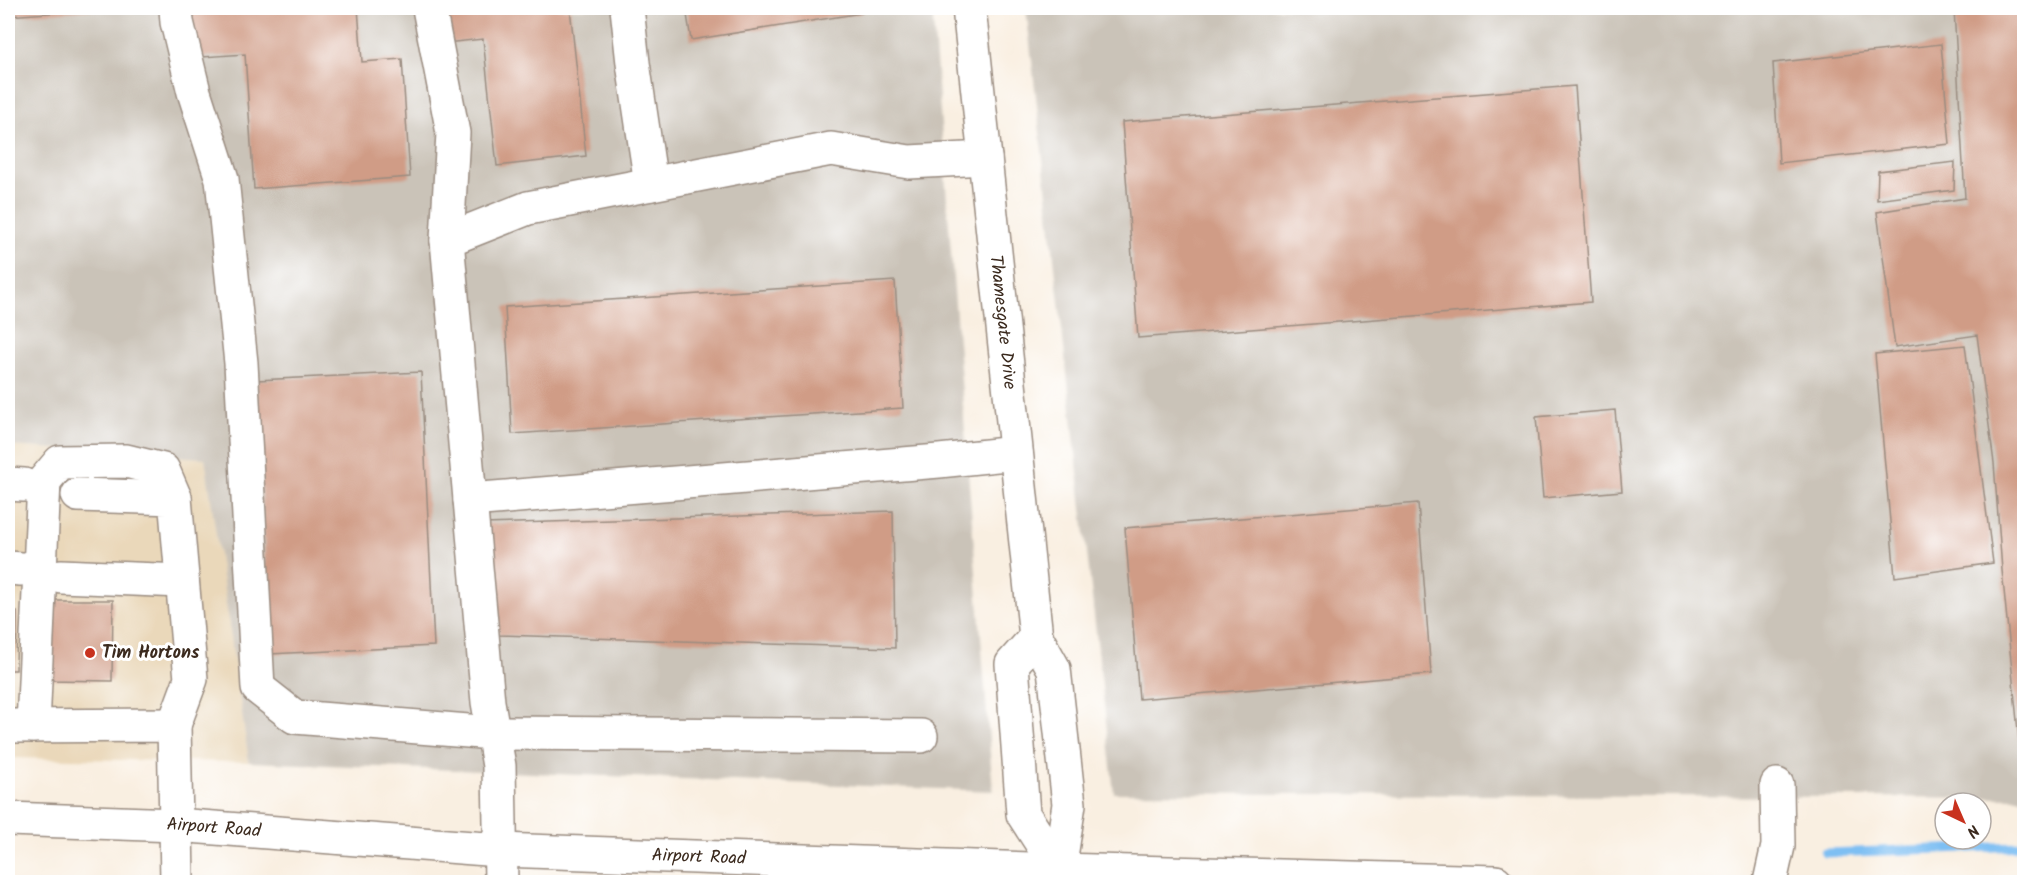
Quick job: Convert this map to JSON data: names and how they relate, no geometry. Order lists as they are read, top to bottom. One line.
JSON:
{"streets":{"main road":["Thamesgate Drive","Airport Road"]},"crossings":[["Thamesgate Drive","Airport Road"]],"places":["Tim Hortons"],"north":"bottom right"}
